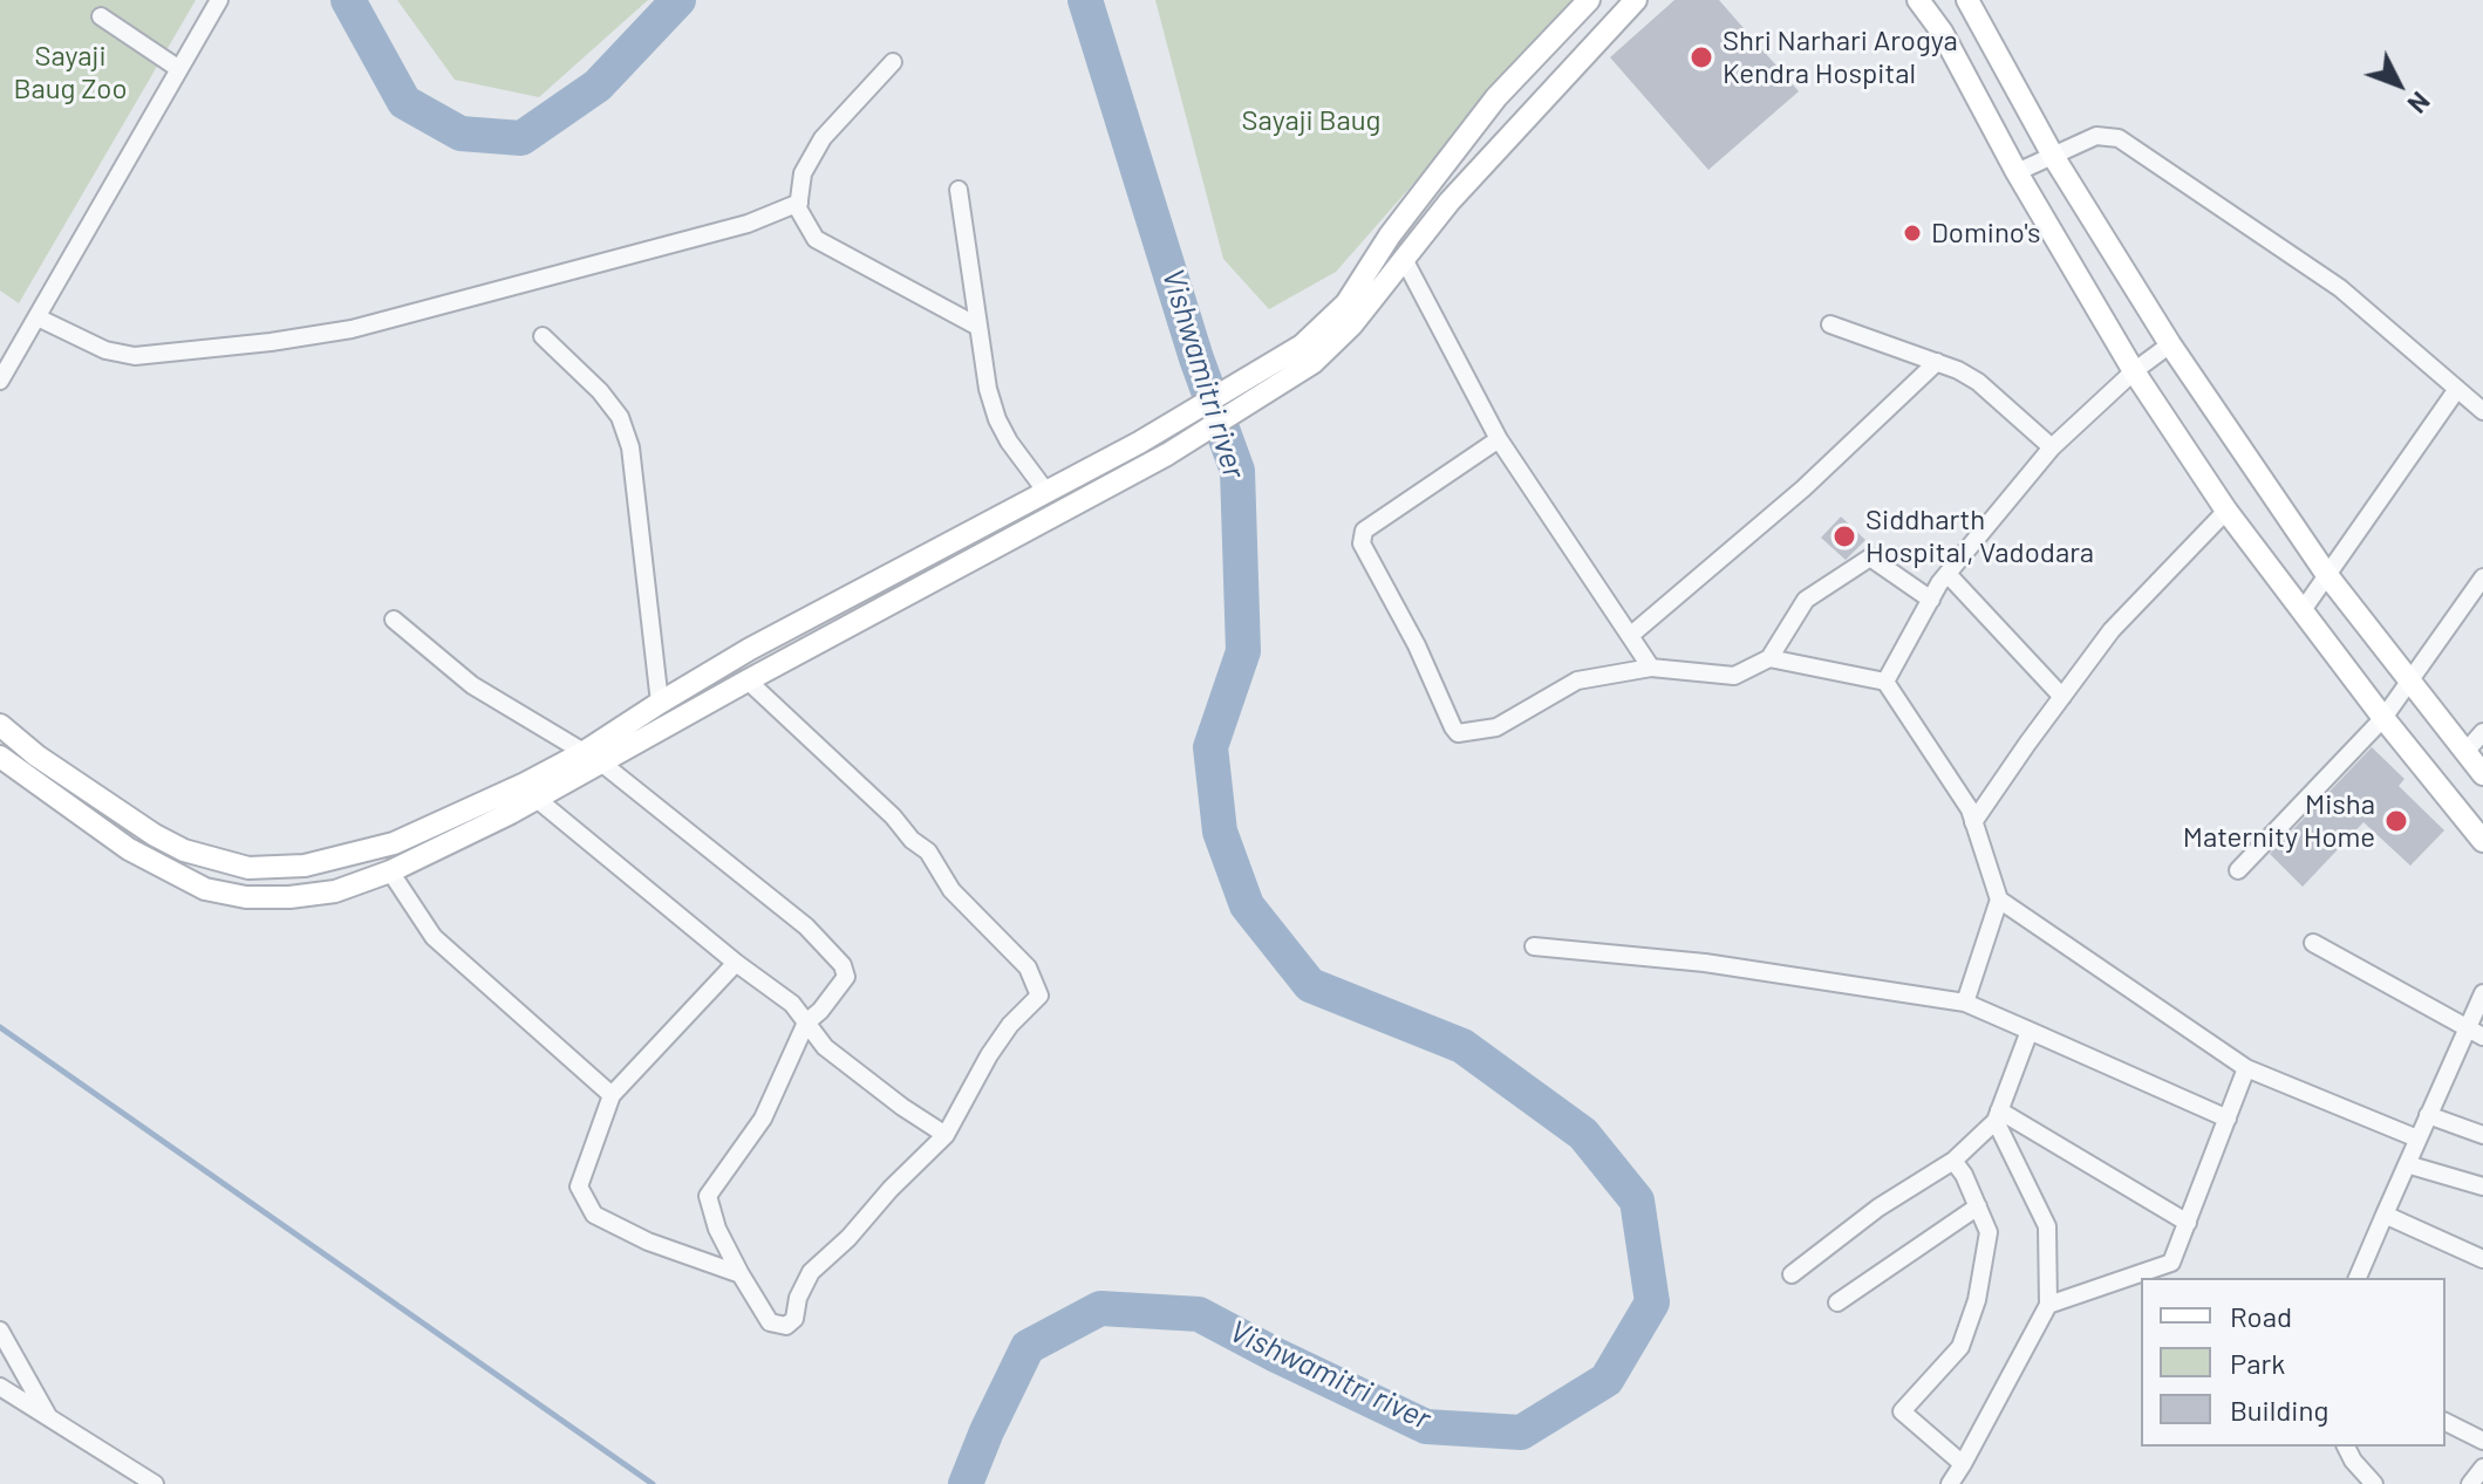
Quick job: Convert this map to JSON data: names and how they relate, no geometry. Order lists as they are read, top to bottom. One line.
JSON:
{"water":["Vishwamitri river"],"parks":["Sayaji Baug Zoo","Sayaji Baug"],"places":["Shri Narhari Arogya Kendra Hospital","Domino's","Siddharth Hospital, Vadodara","Misha Maternity Home"],"legend":["Road","Park","Building"],"north":"bottom right"}
